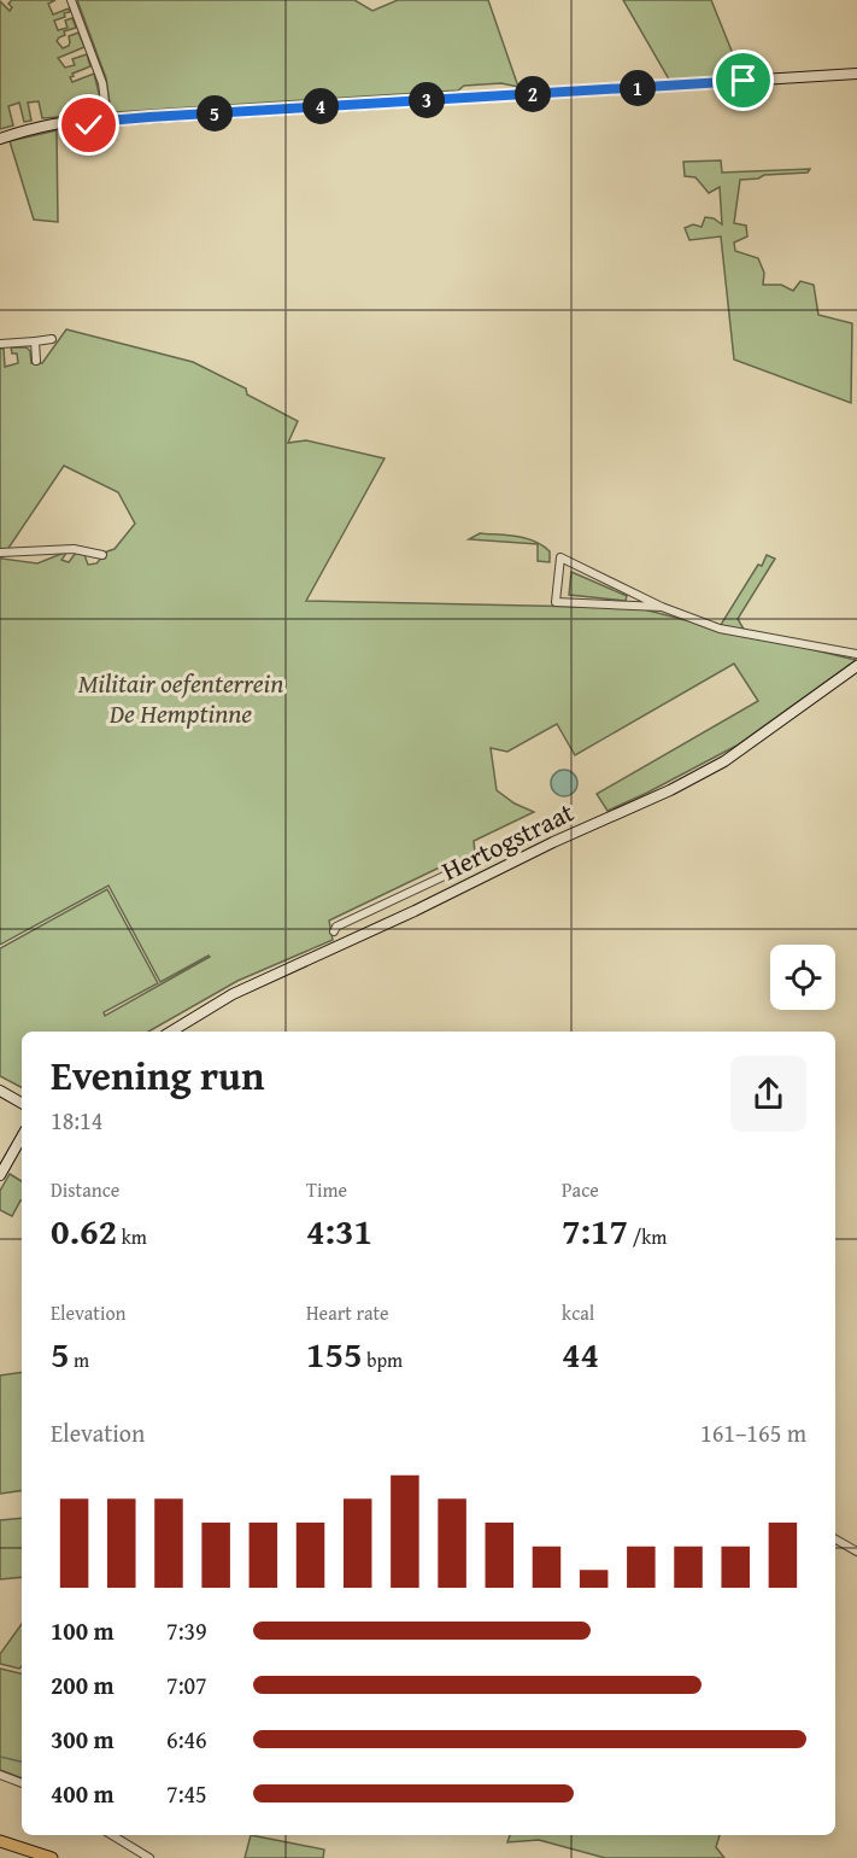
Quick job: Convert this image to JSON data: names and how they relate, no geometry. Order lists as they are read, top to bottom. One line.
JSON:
{"streets":{"street":["Hertogstraat"]},"parks":["Militair oefenterrein De Hemptinne"],"page":{"pins":["1","2","3","4","5"],"heading":["Evening run","18:14"],"stats":[["Distance","0.62 km"],["Time","4:31"],["Pace","7:17 /km"],["Elevation","5 m"],["Heart rate","155 bpm"],["kcal","44"]],"chart":["Elevation","161–165 m"],"list":[{"name":"100 m","note":"7:39"},{"name":"200 m","note":"7:07"},{"name":"300 m","note":"6:46"},{"name":"400 m","note":"7:45"}]}}
